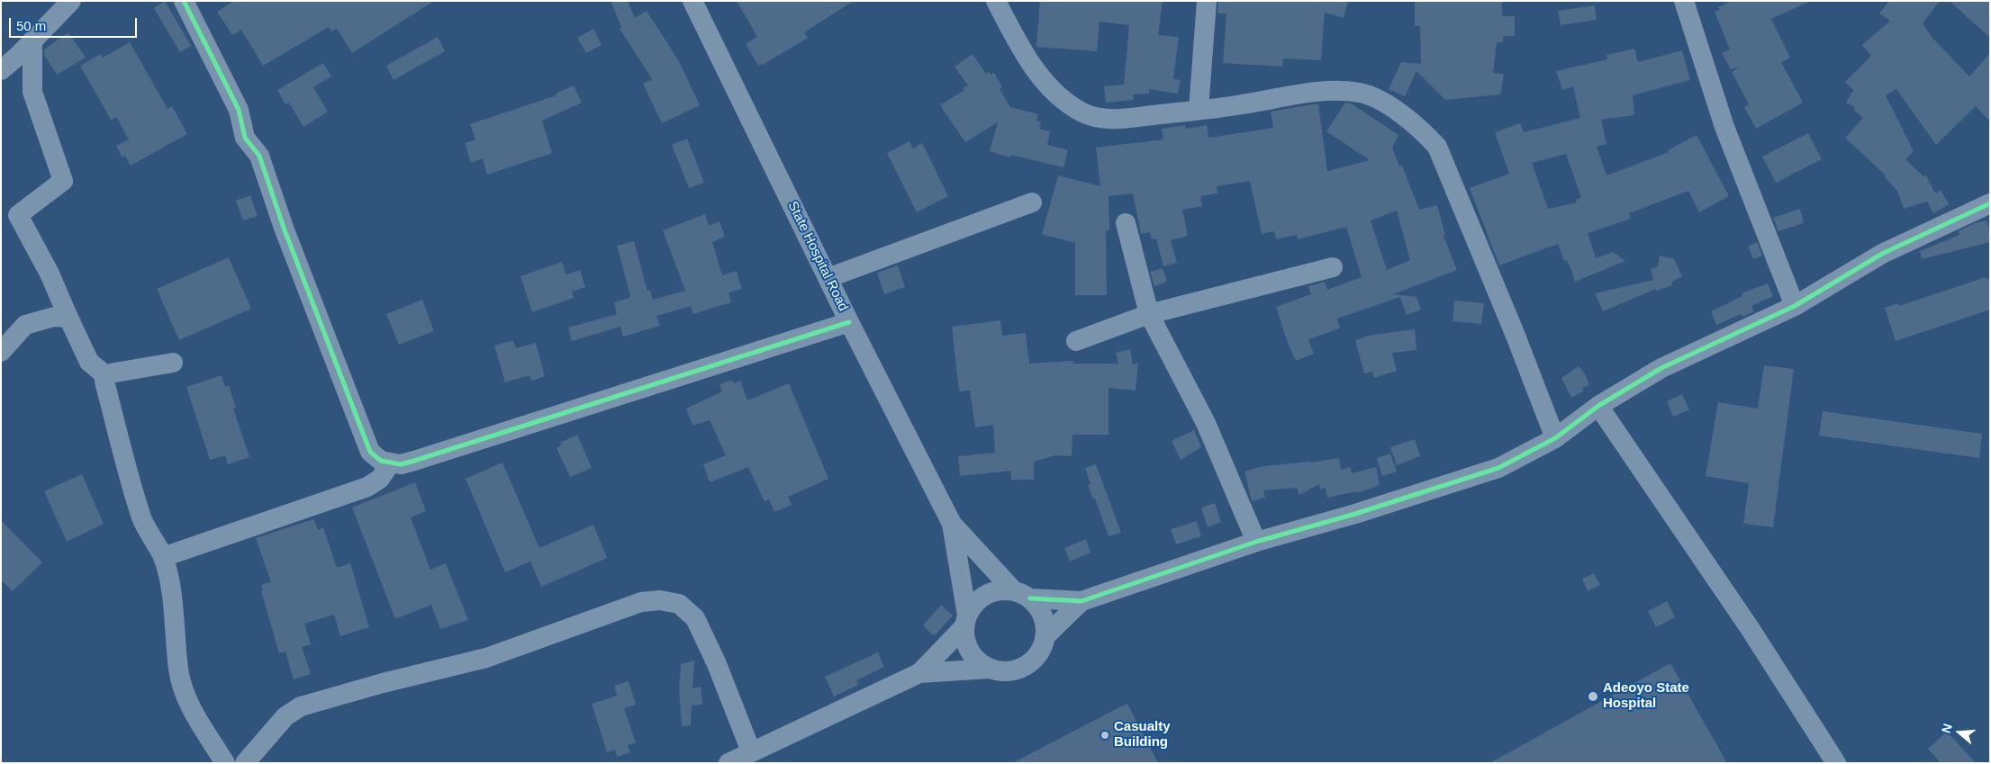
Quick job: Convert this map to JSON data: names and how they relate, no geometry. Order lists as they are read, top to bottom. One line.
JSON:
{"streets":{"street":["State Hospital Road"]},"places":["Adeoyo State Hospital","Casualty Building"],"scale_bar":"50 m","north":"left"}
